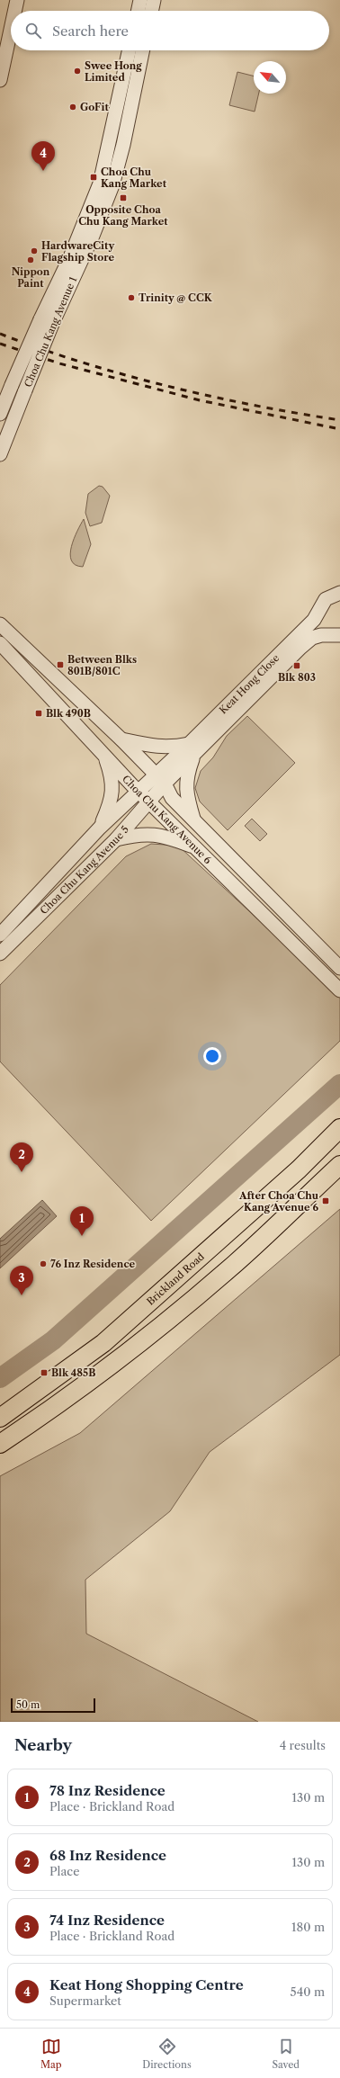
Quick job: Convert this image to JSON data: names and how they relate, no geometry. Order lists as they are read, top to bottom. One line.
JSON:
{"streets":{"main road":["Brickland Road"],"street":["Choa Chu Kang Avenue 1","Keat Hong Close","Choa Chu Kang Avenue 6","Choa Chu Kang Avenue 5"]},"crossings":[["Keat Hong Close","Choa Chu Kang Avenue 6"],["Keat Hong Close","Choa Chu Kang Avenue 5"],["Choa Chu Kang Avenue 6","Choa Chu Kang Avenue 5"]],"places":{"other":["Swee Hong Limited","GoFit","HardwareCity Flagship Store","Nippon Paint","Trinity @ CCK","76 Inz Residence"],"transit":["Choa Chu Kang Market","Opposite Choa Chu Kang Market","Between Blks 801B/801C","Blk 803","Blk 490B","After Choa Chu Kang Avenue 6","Blk 485B"]},"scale_bar":"50 m","north":"top left","page":{"search":"Search here","pins":["4","2","1","3"],"scale":"50 m","heading":["Nearby","4 results"],"list":[{"mark":"1","name":"78 Inz Residence","note":"Place · Brickland Road","value":"130 m"},{"mark":"2","name":"68 Inz Residence","note":"Place","value":"130 m"},{"mark":"3","name":"74 Inz Residence","note":"Place · Brickland Road","value":"180 m"},{"mark":"4","name":"Keat Hong Shopping Centre","note":"Supermarket","value":"540 m"}],"nav":["Map","Directions","Saved"]}}
